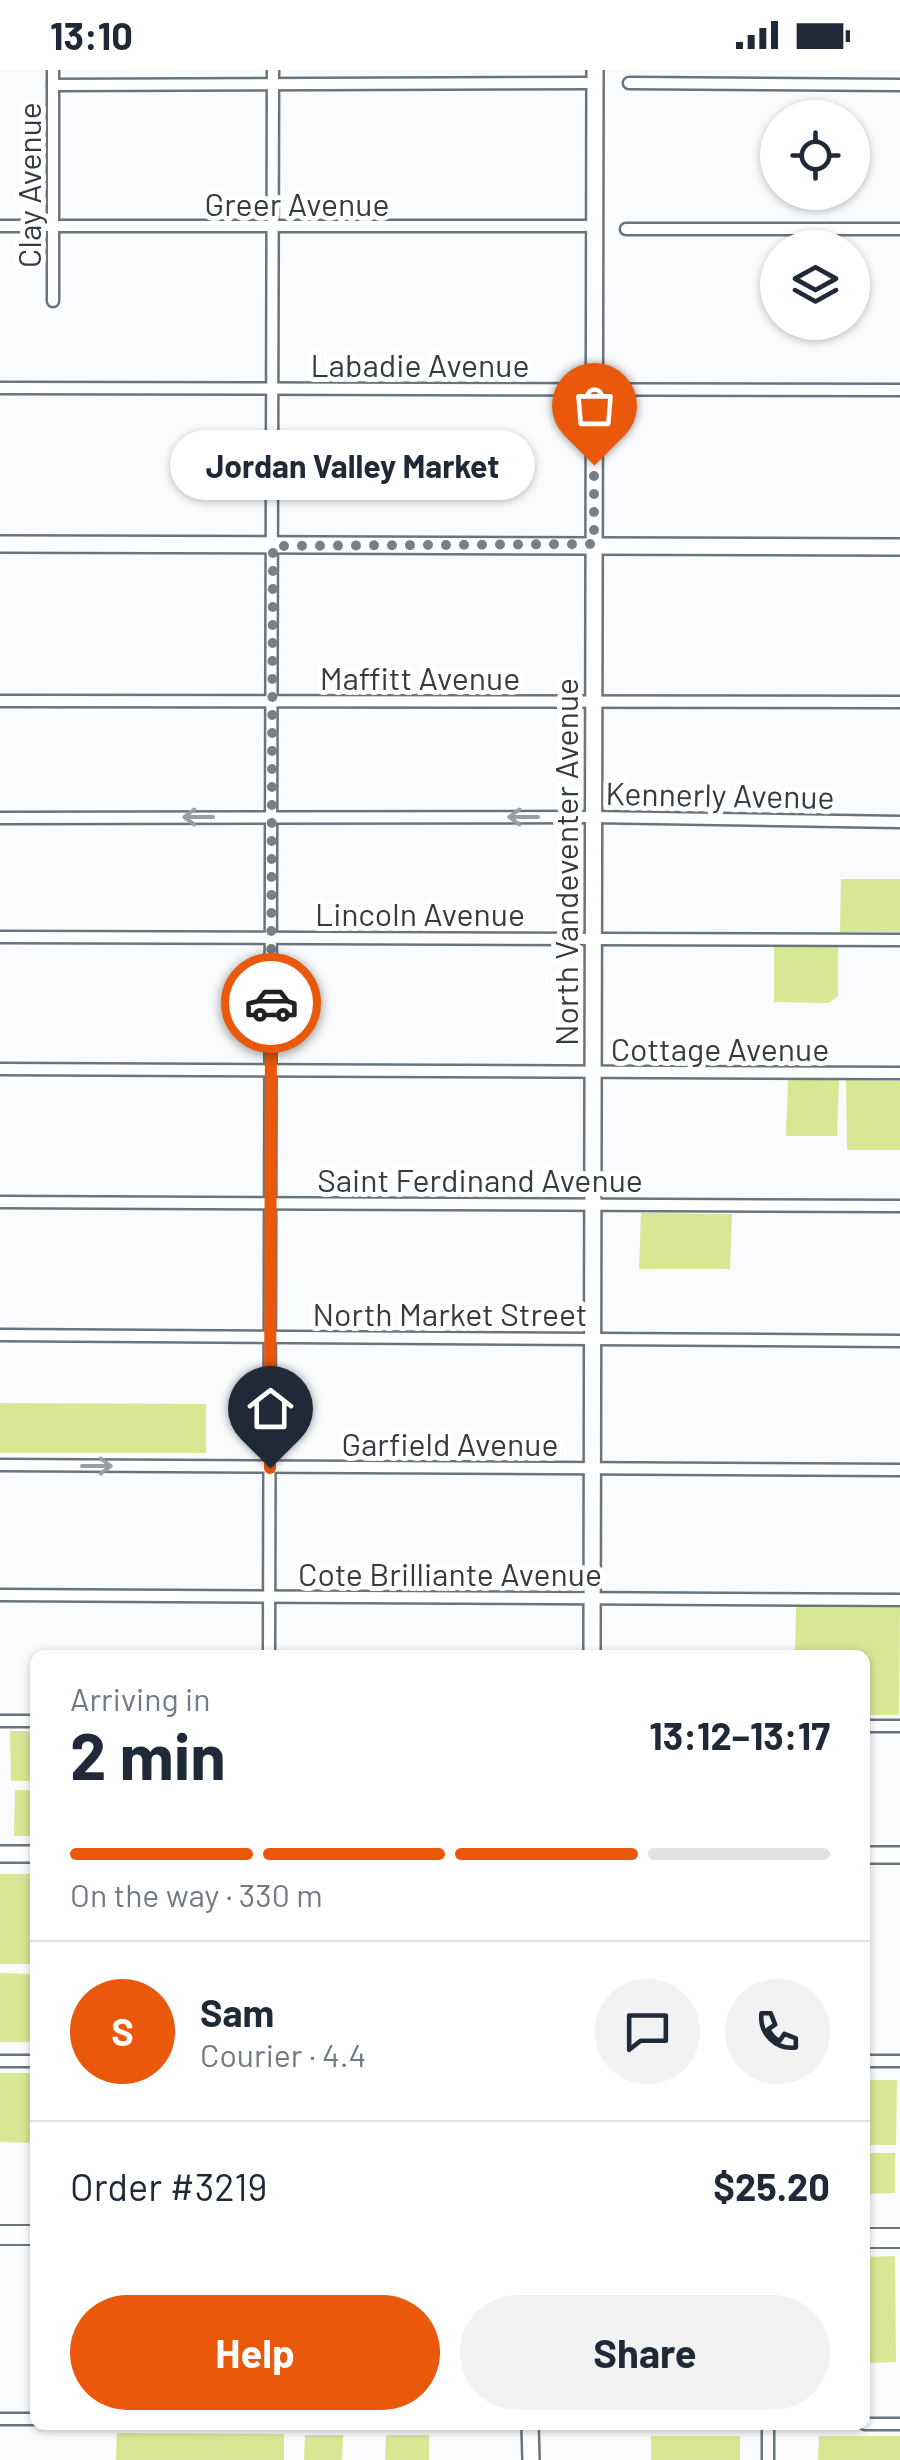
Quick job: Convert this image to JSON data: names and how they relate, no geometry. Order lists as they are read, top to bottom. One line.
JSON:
{"streets":{"main road":["North Vandeventer Avenue"],"street":["Clay Avenue","Greer Avenue","Labadie Avenue","Maffitt Avenue","Kennerly Avenue","Lincoln Avenue","Cottage Avenue","Saint Ferdinand Avenue","North Market Street","Garfield Avenue","Cote Brilliante Avenue"]},"crossings":[["Clay Avenue","Greer Avenue"],["Greer Avenue","North Vandeventer Avenue"],["Labadie Avenue","North Vandeventer Avenue"],["Maffitt Avenue","North Vandeventer Avenue"],["Kennerly Avenue","North Vandeventer Avenue"],["North Vandeventer Avenue","Lincoln Avenue"],["North Vandeventer Avenue","Cottage Avenue"],["North Vandeventer Avenue","Saint Ferdinand Avenue"],["North Vandeventer Avenue","North Market Street"],["North Vandeventer Avenue","Garfield Avenue"],["North Vandeventer Avenue","Cote Brilliante Avenue"]],"one_way":["Kennerly Avenue"],"places":["Jordan Valley Market"],"page":{"status":"13:10","bubble":"Jordan Valley Market","heading":["2 min","Arriving in","13:12–13:17"],"panel":["Sam","Courier · 4.4","Order #3219","$25.20"],"bar":"On the way · 330 m","round":"S","buttons":["Help","Share"]}}
